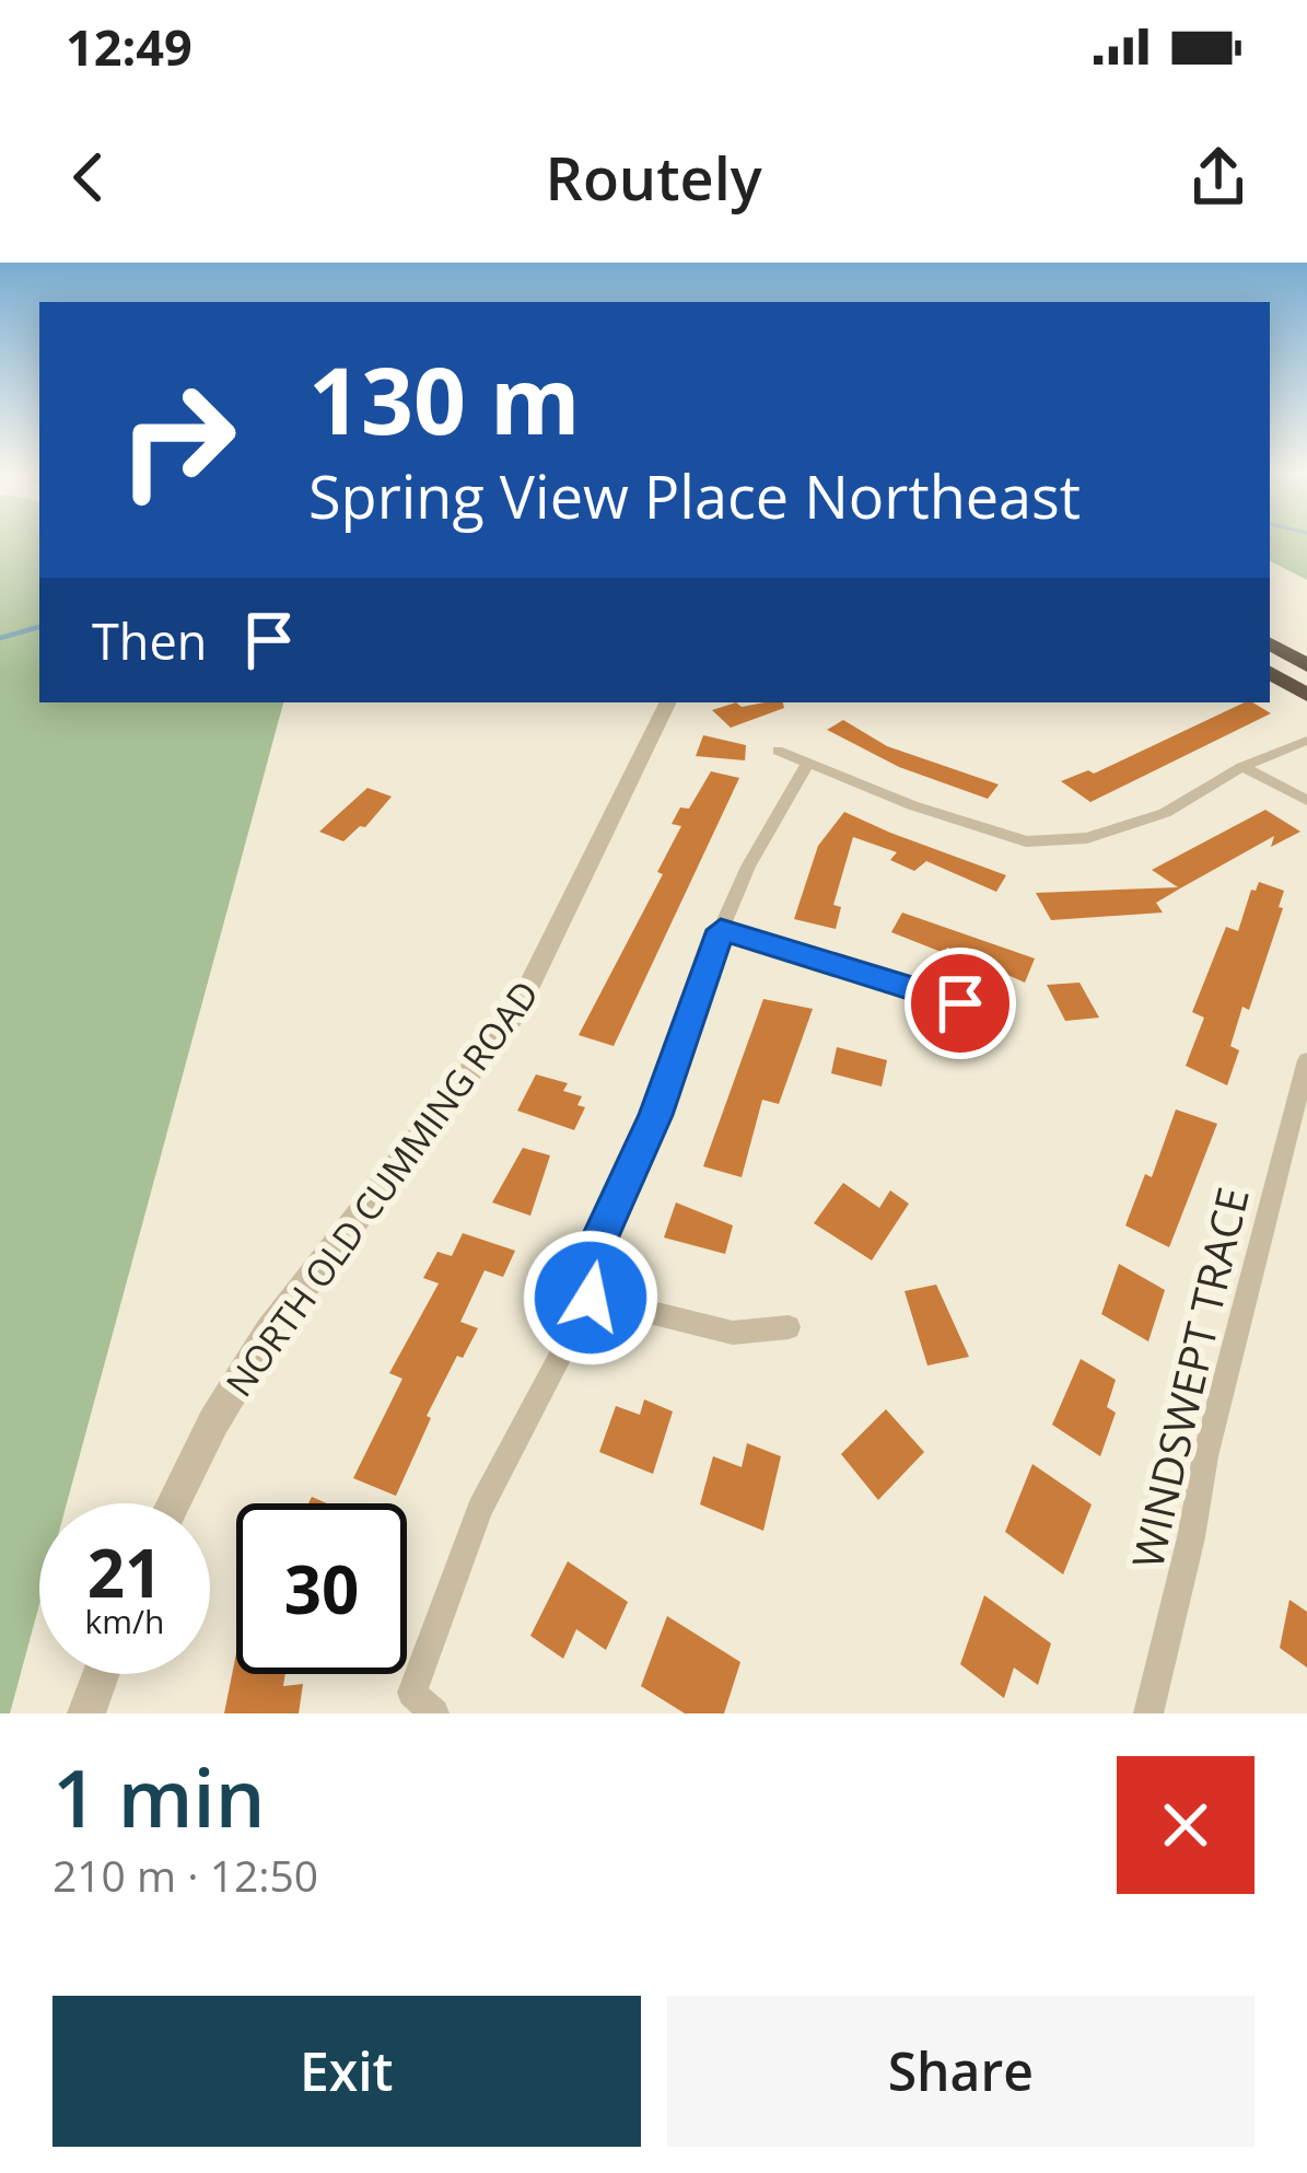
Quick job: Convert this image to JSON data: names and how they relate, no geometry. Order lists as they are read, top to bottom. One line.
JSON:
{"streets":{"street":["NORTH OLD CUMMING ROAD","WINDSWEPT TRACE"]},"page":{"status":"12:49","header":"Routely","turn":["130 m","Spring View Place Northeast"],"then":"Then","speed":"21 km/h","limit":"30","heading":["1 min","210 m · 12:50"],"buttons":["Exit","Share"]}}
